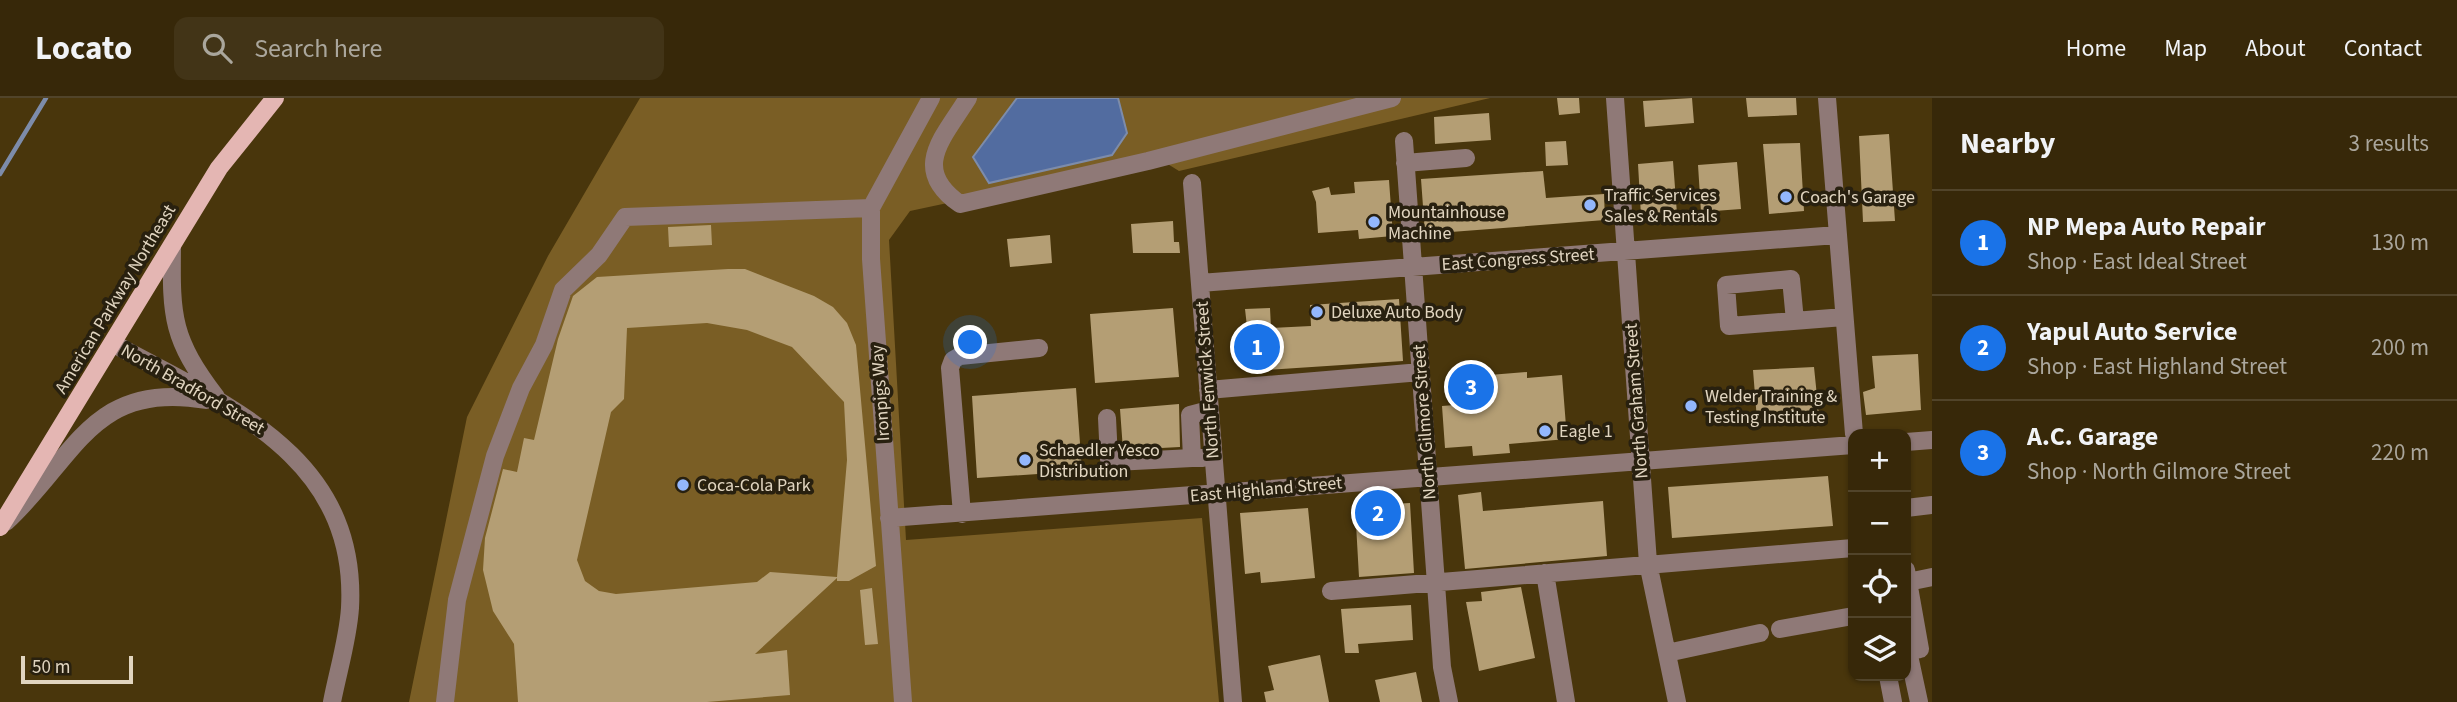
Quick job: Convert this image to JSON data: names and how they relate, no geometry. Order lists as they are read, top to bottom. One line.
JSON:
{"streets":{"main road":["American Parkway Northeast"],"street":["East Congress Street","North Fenwick Street","North Bradford Street","Ironpigs Way","North Graham Street","North Gilmore Street","East Highland Street"]},"crossings":[["East Congress Street","North Fenwick Street"],["East Congress Street","North Graham Street"],["East Congress Street","North Gilmore Street"],["American Parkway Northeast","North Bradford Street"],["North Fenwick Street","East Highland Street"],["Ironpigs Way","East Highland Street"],["North Graham Street","East Highland Street"],["North Gilmore Street","East Highland Street"]],"places":["Coach's Garage","Traffic Services Sales & Rentals","Mountainhouse Machine","Deluxe Auto Body","Welder Training & Testing Institute","Eagle 1","Schaedler Yesco Distribution","Coca-Cola Park"],"scale_bar":"50 m","page":{"header":"Locato","search":"Search here","nav":["Home","Map","About","Contact"],"heading":["Nearby","3 results"],"list":[{"mark":"1","name":"NP Mepa Auto Repair","note":"Shop · East Ideal Street","value":"130 m"},{"mark":"2","name":"Yapul Auto Service","note":"Shop · East Highland Street","value":"200 m"},{"mark":"3","name":"A.C. Garage","note":"Shop · North Gilmore Street","value":"220 m"}],"pins":["1","3","2"],"map_buttons":["+","−"],"scale":"50 m"}}
